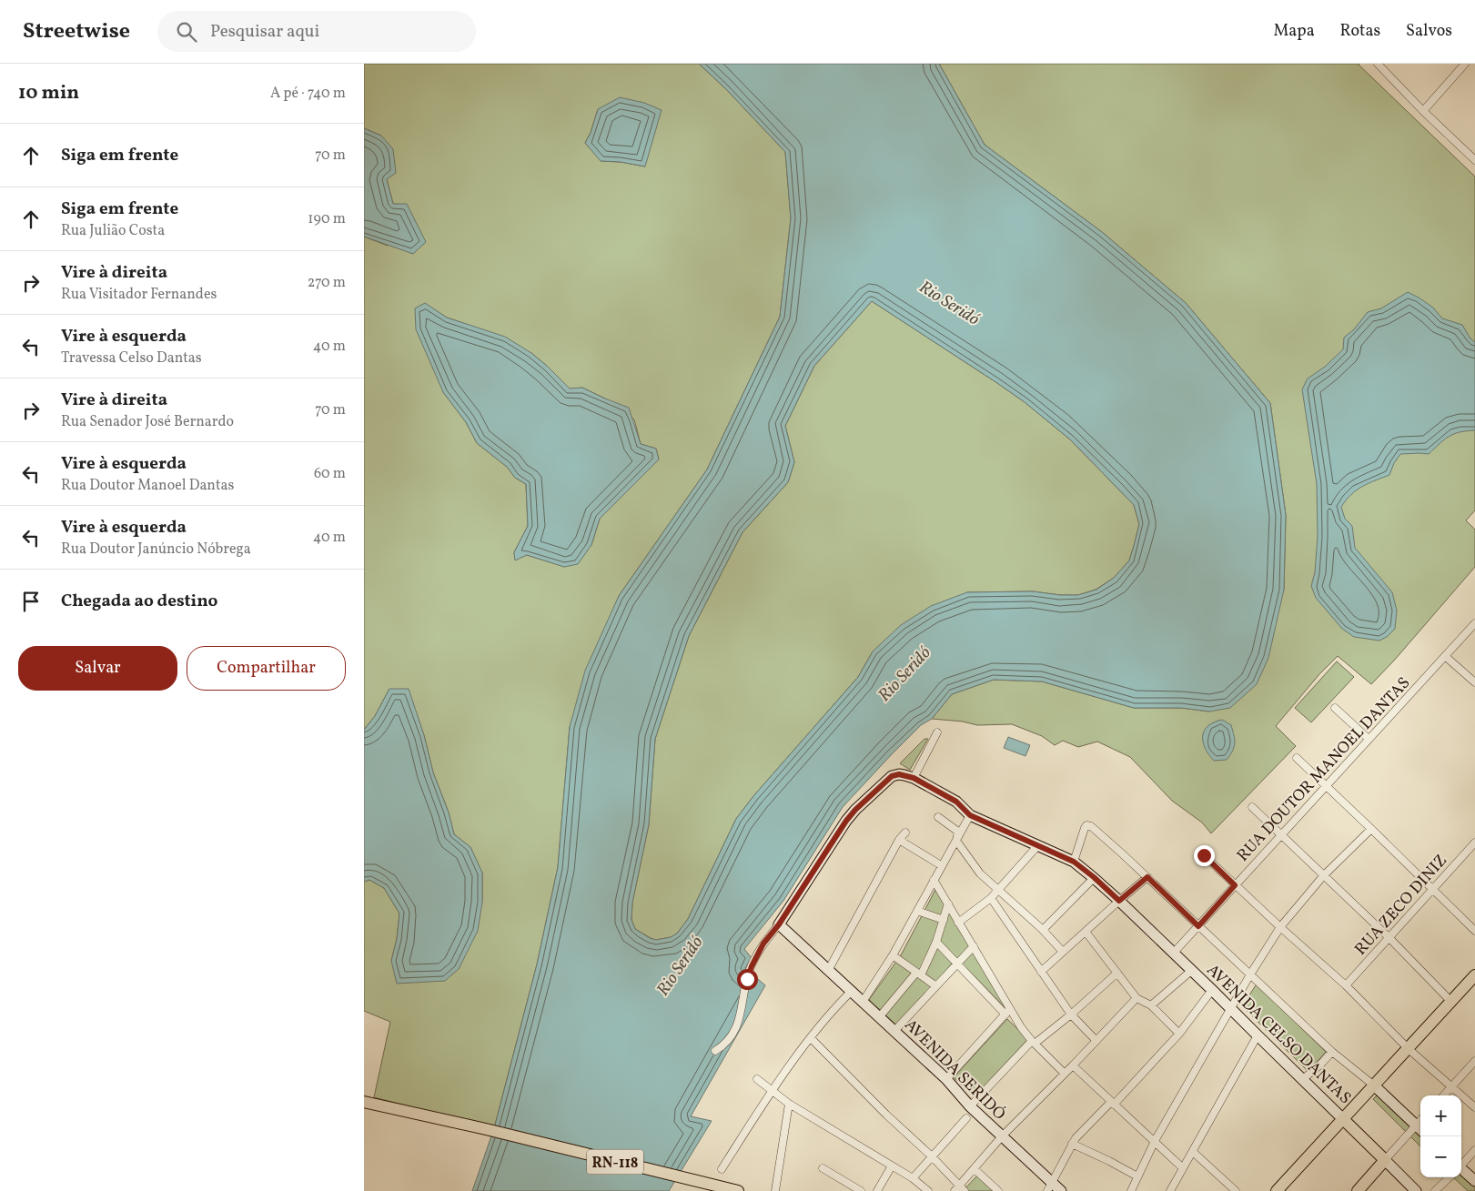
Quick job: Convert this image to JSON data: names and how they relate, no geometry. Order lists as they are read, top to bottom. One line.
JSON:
{"streets":{"main road":["AVENIDA CELSO DANTAS","AVENIDA SERIDÓ","RN-118"],"street":["RUA DOUTOR MANOEL DANTAS","RUA ZECO DINIZ"]},"crossings":[["RUA DOUTOR MANOEL DANTAS","AVENIDA CELSO DANTAS"]],"water":["Rio Seridó"],"page":{"header":"Streetwise","search":"Pesquisar aqui","nav":["Mapa","Rotas","Salvos"],"heading":["10 min","A pé · 740 m"],"list":[["Siga em frente","70 m"],["Siga em frente","Rua Julião Costa","190 m"],["Vire à direita","Rua Visitador Fernandes","270 m"],["Vire à esquerda","Travessa Celso Dantas","40 m"],["Vire à direita","Rua Senador José Bernardo","70 m"],["Vire à esquerda","Rua Doutor Manoel Dantas","60 m"],["Vire à esquerda","Rua Doutor Janúncio Nóbrega","40 m"],"Chegada ao destino"],"buttons":["Salvar","Compartilhar"],"map_buttons":["+","−"]}}
